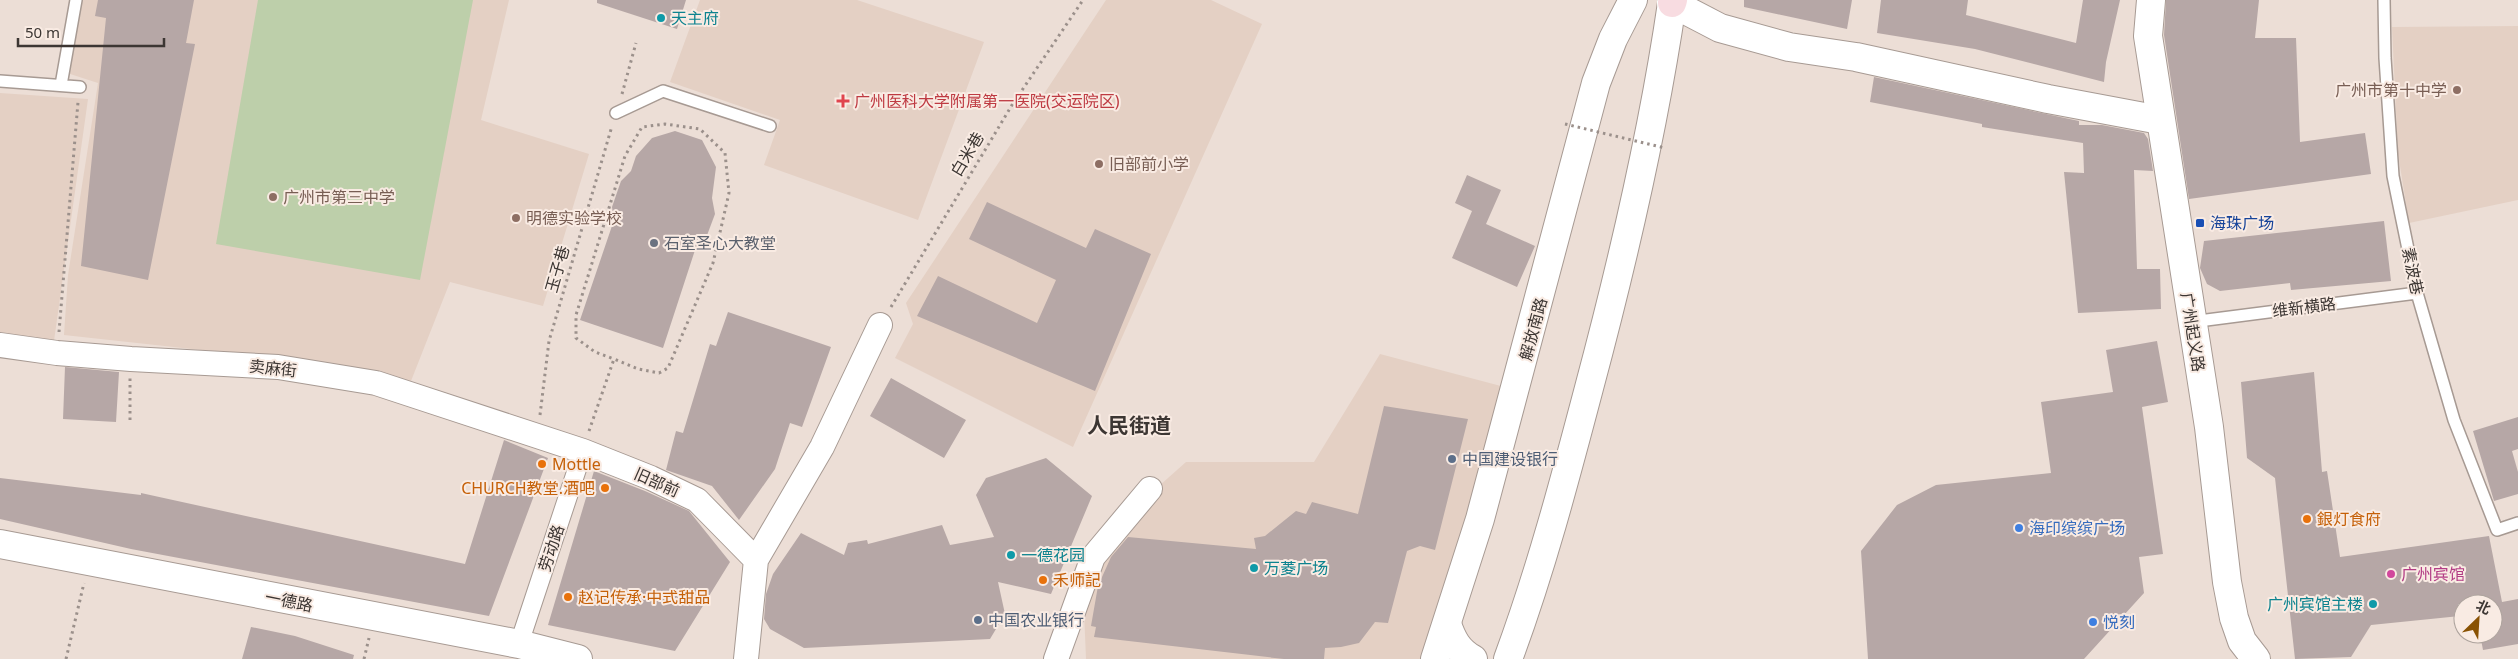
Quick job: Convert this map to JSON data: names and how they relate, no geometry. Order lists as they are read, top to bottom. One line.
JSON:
{"streets":{"main road":["解放南路","广州起义路","一德路"],"street":["卖麻街","旧部前","劳动路"],"lane":["素波巷","维新横路"],"path":["白米巷","玉子巷"]},"crossings":[["玉子巷","卖麻街"],["玉子巷","旧部前"],["素波巷","维新横路"],["维新横路","广州起义路"],["卖麻街","旧部前"],["旧部前","劳动路"],["劳动路","一德路"]],"districts":["人民街道"],"places":{"other":["天主府","广州市第十中学","旧部前小学","广州市第三中学","明德实验学校","石室圣心大教堂","中国建设银行","Mottle","CHURCH教堂.酒吧","銀灯食府","海印缤缤广场","一德花园","万菱广场","广州宾馆","禾师記","赵记传承·中式甜品","广州宾馆主楼","中国农业银行","悦刻"],"health":["广州医科大学附属第一医院(交运院区)"],"transit":["海珠广场"]},"scale_bar":"50 m","north":"top right"}
